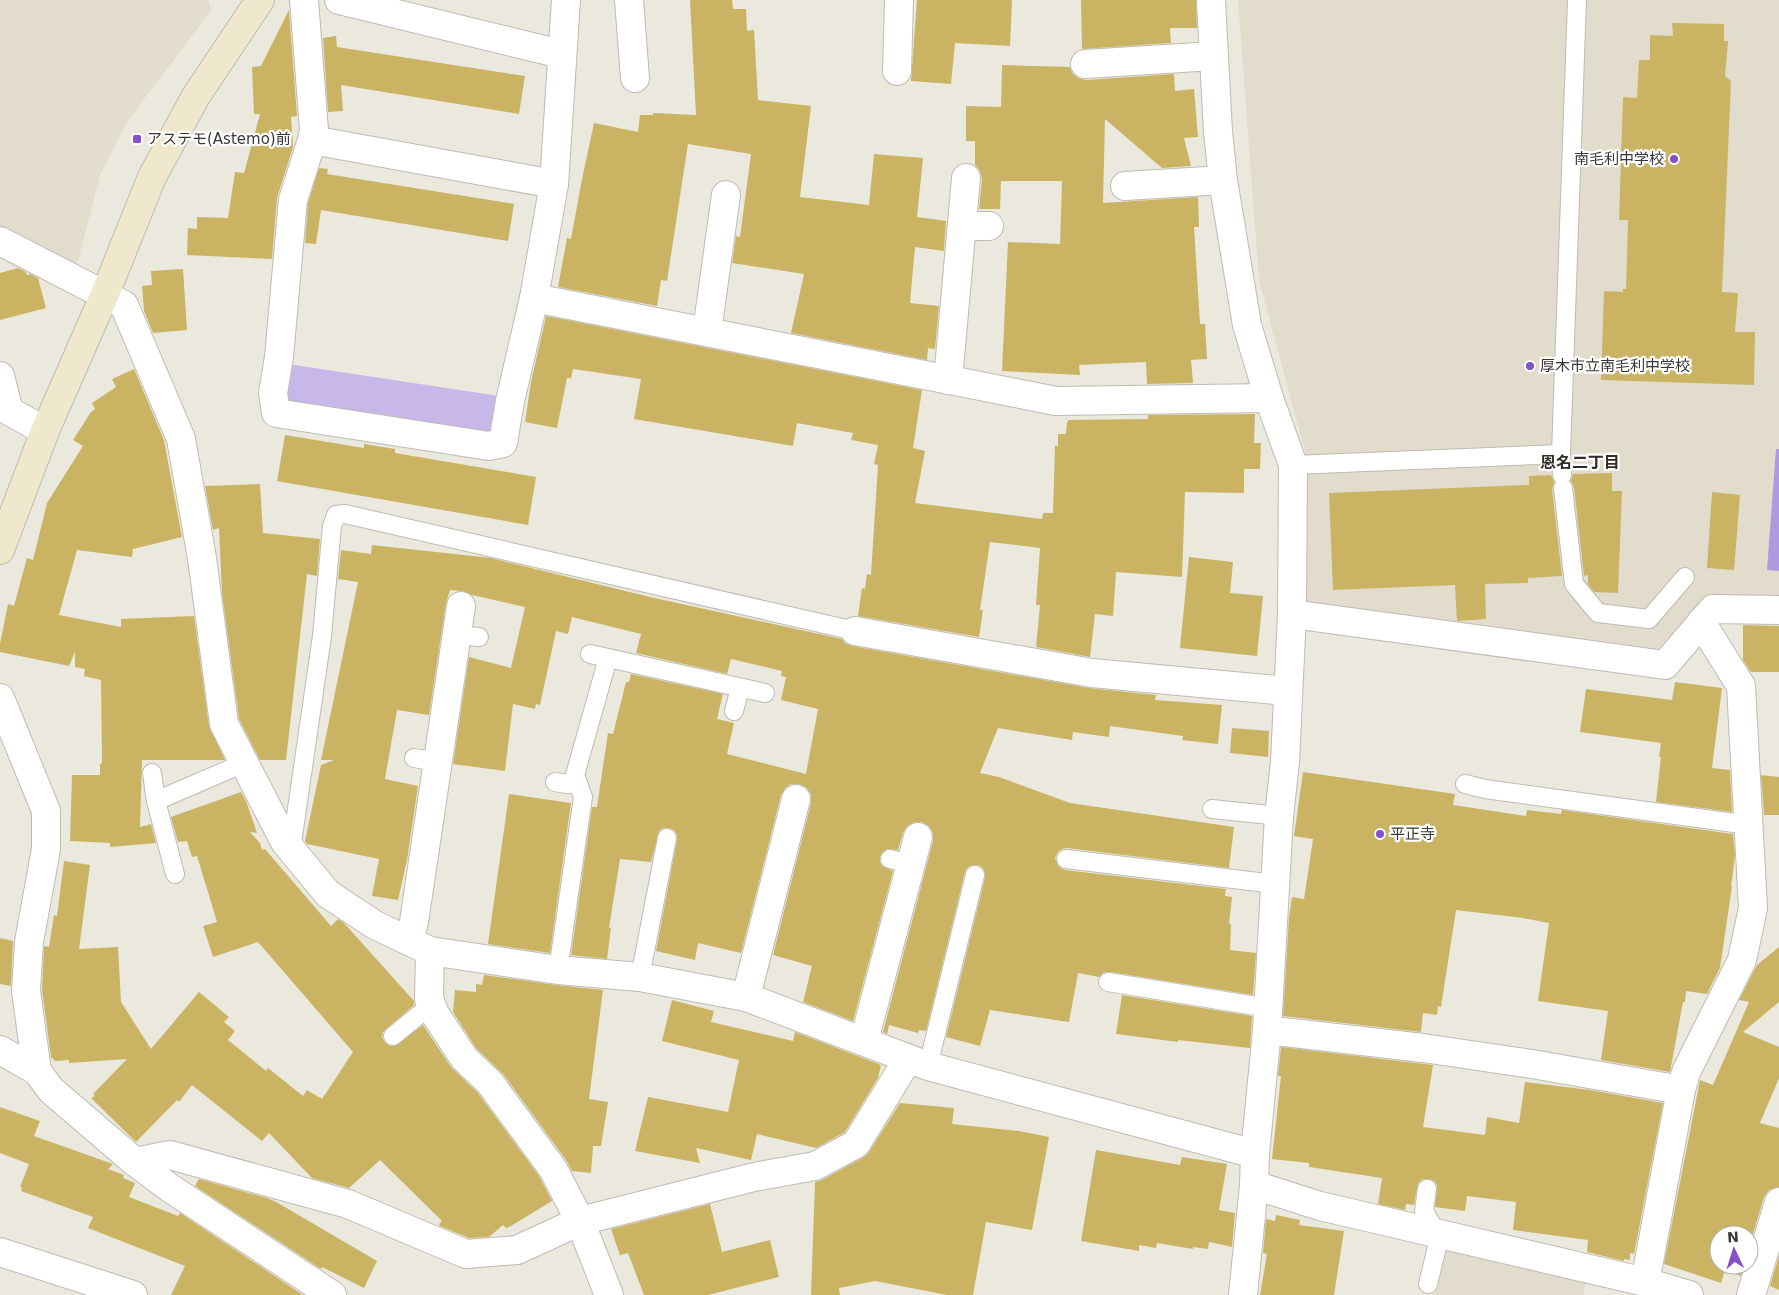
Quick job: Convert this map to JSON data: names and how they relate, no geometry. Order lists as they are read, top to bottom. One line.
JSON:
{"districts":["恩名二丁目"],"places":{"transit":["アステモ(Astemo)前"],"other":["南毛利中学校","厚木市立南毛利中学校","平正寺"]},"north":"top"}
